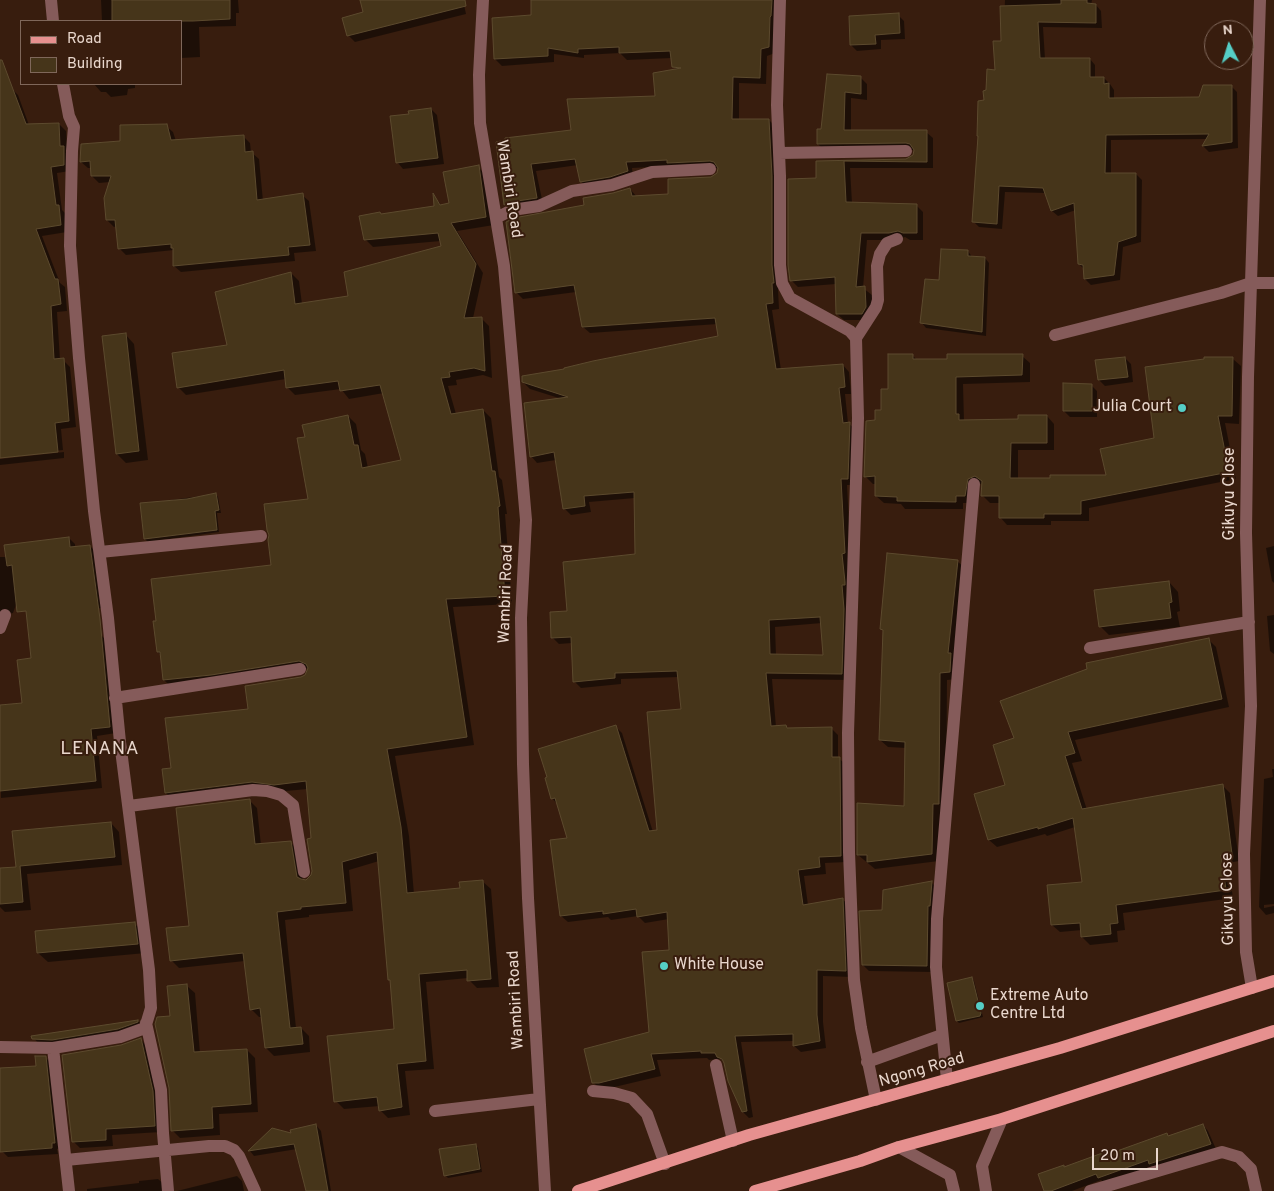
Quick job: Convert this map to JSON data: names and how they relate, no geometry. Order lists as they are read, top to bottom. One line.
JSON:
{"streets":{"main road":["Ngong Road"],"street":["Wambiri Road","Gikuyu Close"]},"crossings":[["Gikuyu Close","Ngong Road"]],"districts":["LENANA"],"places":["Julia Court","White House","Extreme Auto Centre Ltd"],"legend":["Road","Building"],"scale_bar":"20 m","north":"top"}
